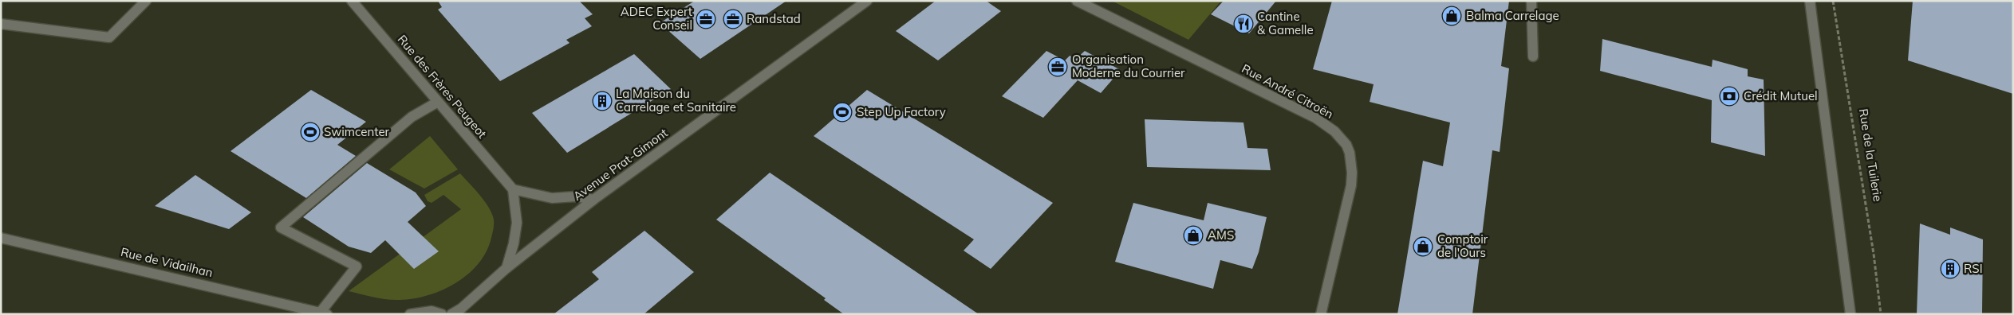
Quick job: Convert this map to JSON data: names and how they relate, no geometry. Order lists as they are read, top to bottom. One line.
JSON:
{"streets":{"street":["Rue des Frères Peugeot","Rue André Citroën","Avenue Prat-Gimont","Rue de Vidailhan"],"path":["Rue de la Tuilerie"]},"places":{"shop":["Balma Carrelage","AMS","Comptoir de l'Ours"],"office":["ADEC Expert Conseil","Randstad","Organisation Moderne du Courrier"],"restaurant":["Cantine & Gamelle"],"bank":["Crédit Mutuel"],"building":["La Maison du Carrelage et Sanitaire","RSI"],"sports":["Step Up Factory","Swimcenter"]}}
